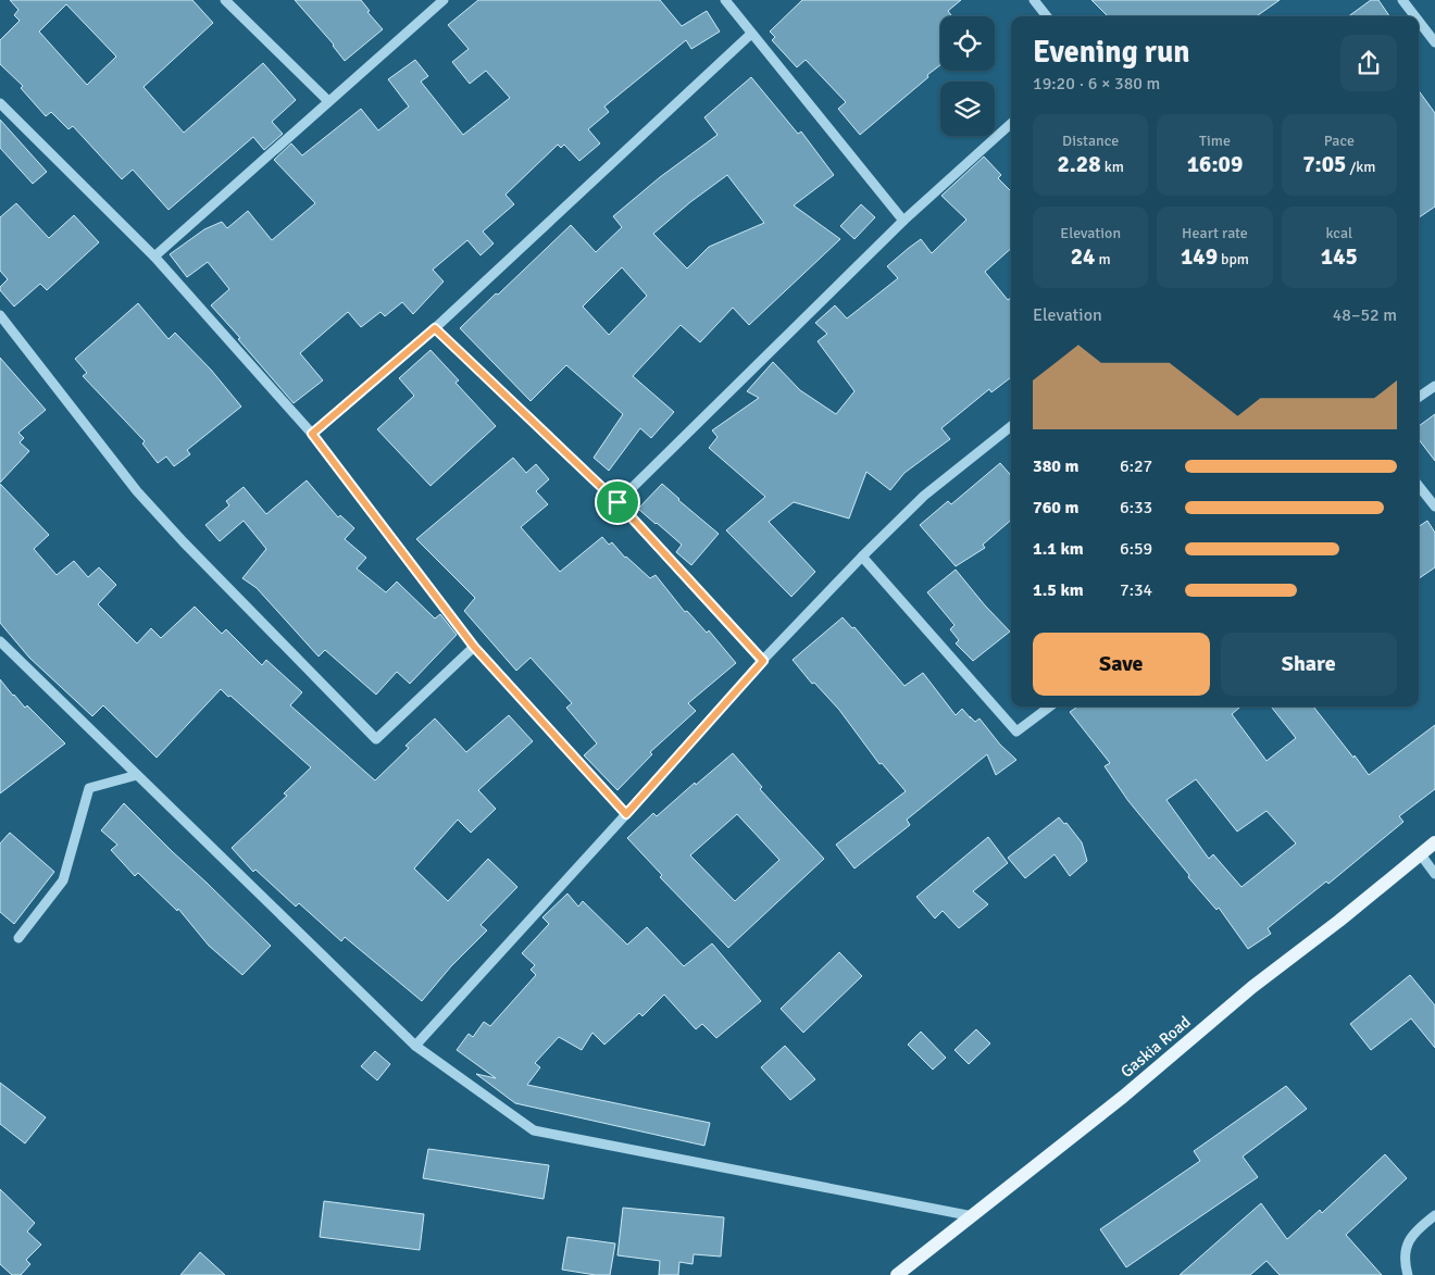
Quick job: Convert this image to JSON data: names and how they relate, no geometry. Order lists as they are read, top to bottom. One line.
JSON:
{"streets":{"main road":["Gaskia Road"]},"page":{"heading":["Evening run","19:20 · 6 × 380 m"],"stats":[["Distance","2.28 km"],["Time","16:09"],["Pace","7:05 /km"],["Elevation","24 m"],["Heart rate","149 bpm"],["kcal","145"]],"chart":["Elevation","48–52 m"],"list":[{"name":"380 m","note":"6:27"},{"name":"760 m","note":"6:33"},{"name":"1.1 km","note":"6:59"},{"name":"1.5 km","note":"7:34"}],"buttons":["Save","Share"]}}
